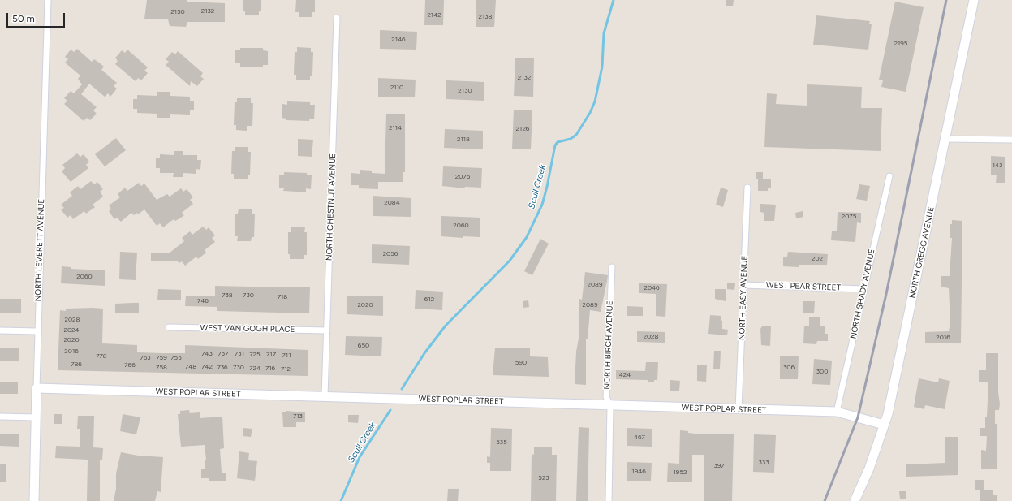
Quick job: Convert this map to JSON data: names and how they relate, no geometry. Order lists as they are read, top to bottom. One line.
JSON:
{"streets":{"street":["NORTH CHESTNUT AVENUE","NORTH LEVERETT AVENUE","NORTH GREGG AVENUE","WEST PEAR STREET","NORTH SHADY AVENUE","NORTH EASY AVENUE","WEST VAN GOGH PLACE","NORTH BIRCH AVENUE","WEST POPLAR STREET"]},"crossings":[["NORTH CHESTNUT AVENUE","WEST VAN GOGH PLACE"],["NORTH CHESTNUT AVENUE","WEST POPLAR STREET"],["NORTH LEVERETT AVENUE","WEST POPLAR STREET"],["NORTH GREGG AVENUE","WEST POPLAR STREET"],["WEST PEAR STREET","NORTH SHADY AVENUE"],["WEST PEAR STREET","NORTH EASY AVENUE"],["NORTH SHADY AVENUE","WEST POPLAR STREET"],["NORTH EASY AVENUE","WEST POPLAR STREET"],["NORTH BIRCH AVENUE","WEST POPLAR STREET"]],"water":["Scull Creek"],"house_numbers":["2132","2150","2142","2138","2146","2195","2132","2110","2130","2114","2126","2118","143","2076","2084","2075","2060","2056","202","2060","2089","2046","738","730","718","612","746","2020","2089","2028","2024","2028","2016","2020","650","2016","743","737","731","725","717","711","778","763","759","755","590","786","766","748","742","758","736","730","306","724","716","712","300","424","713","467","535","333","397","1946","1952","523"],"scale_bar":"50 m"}
